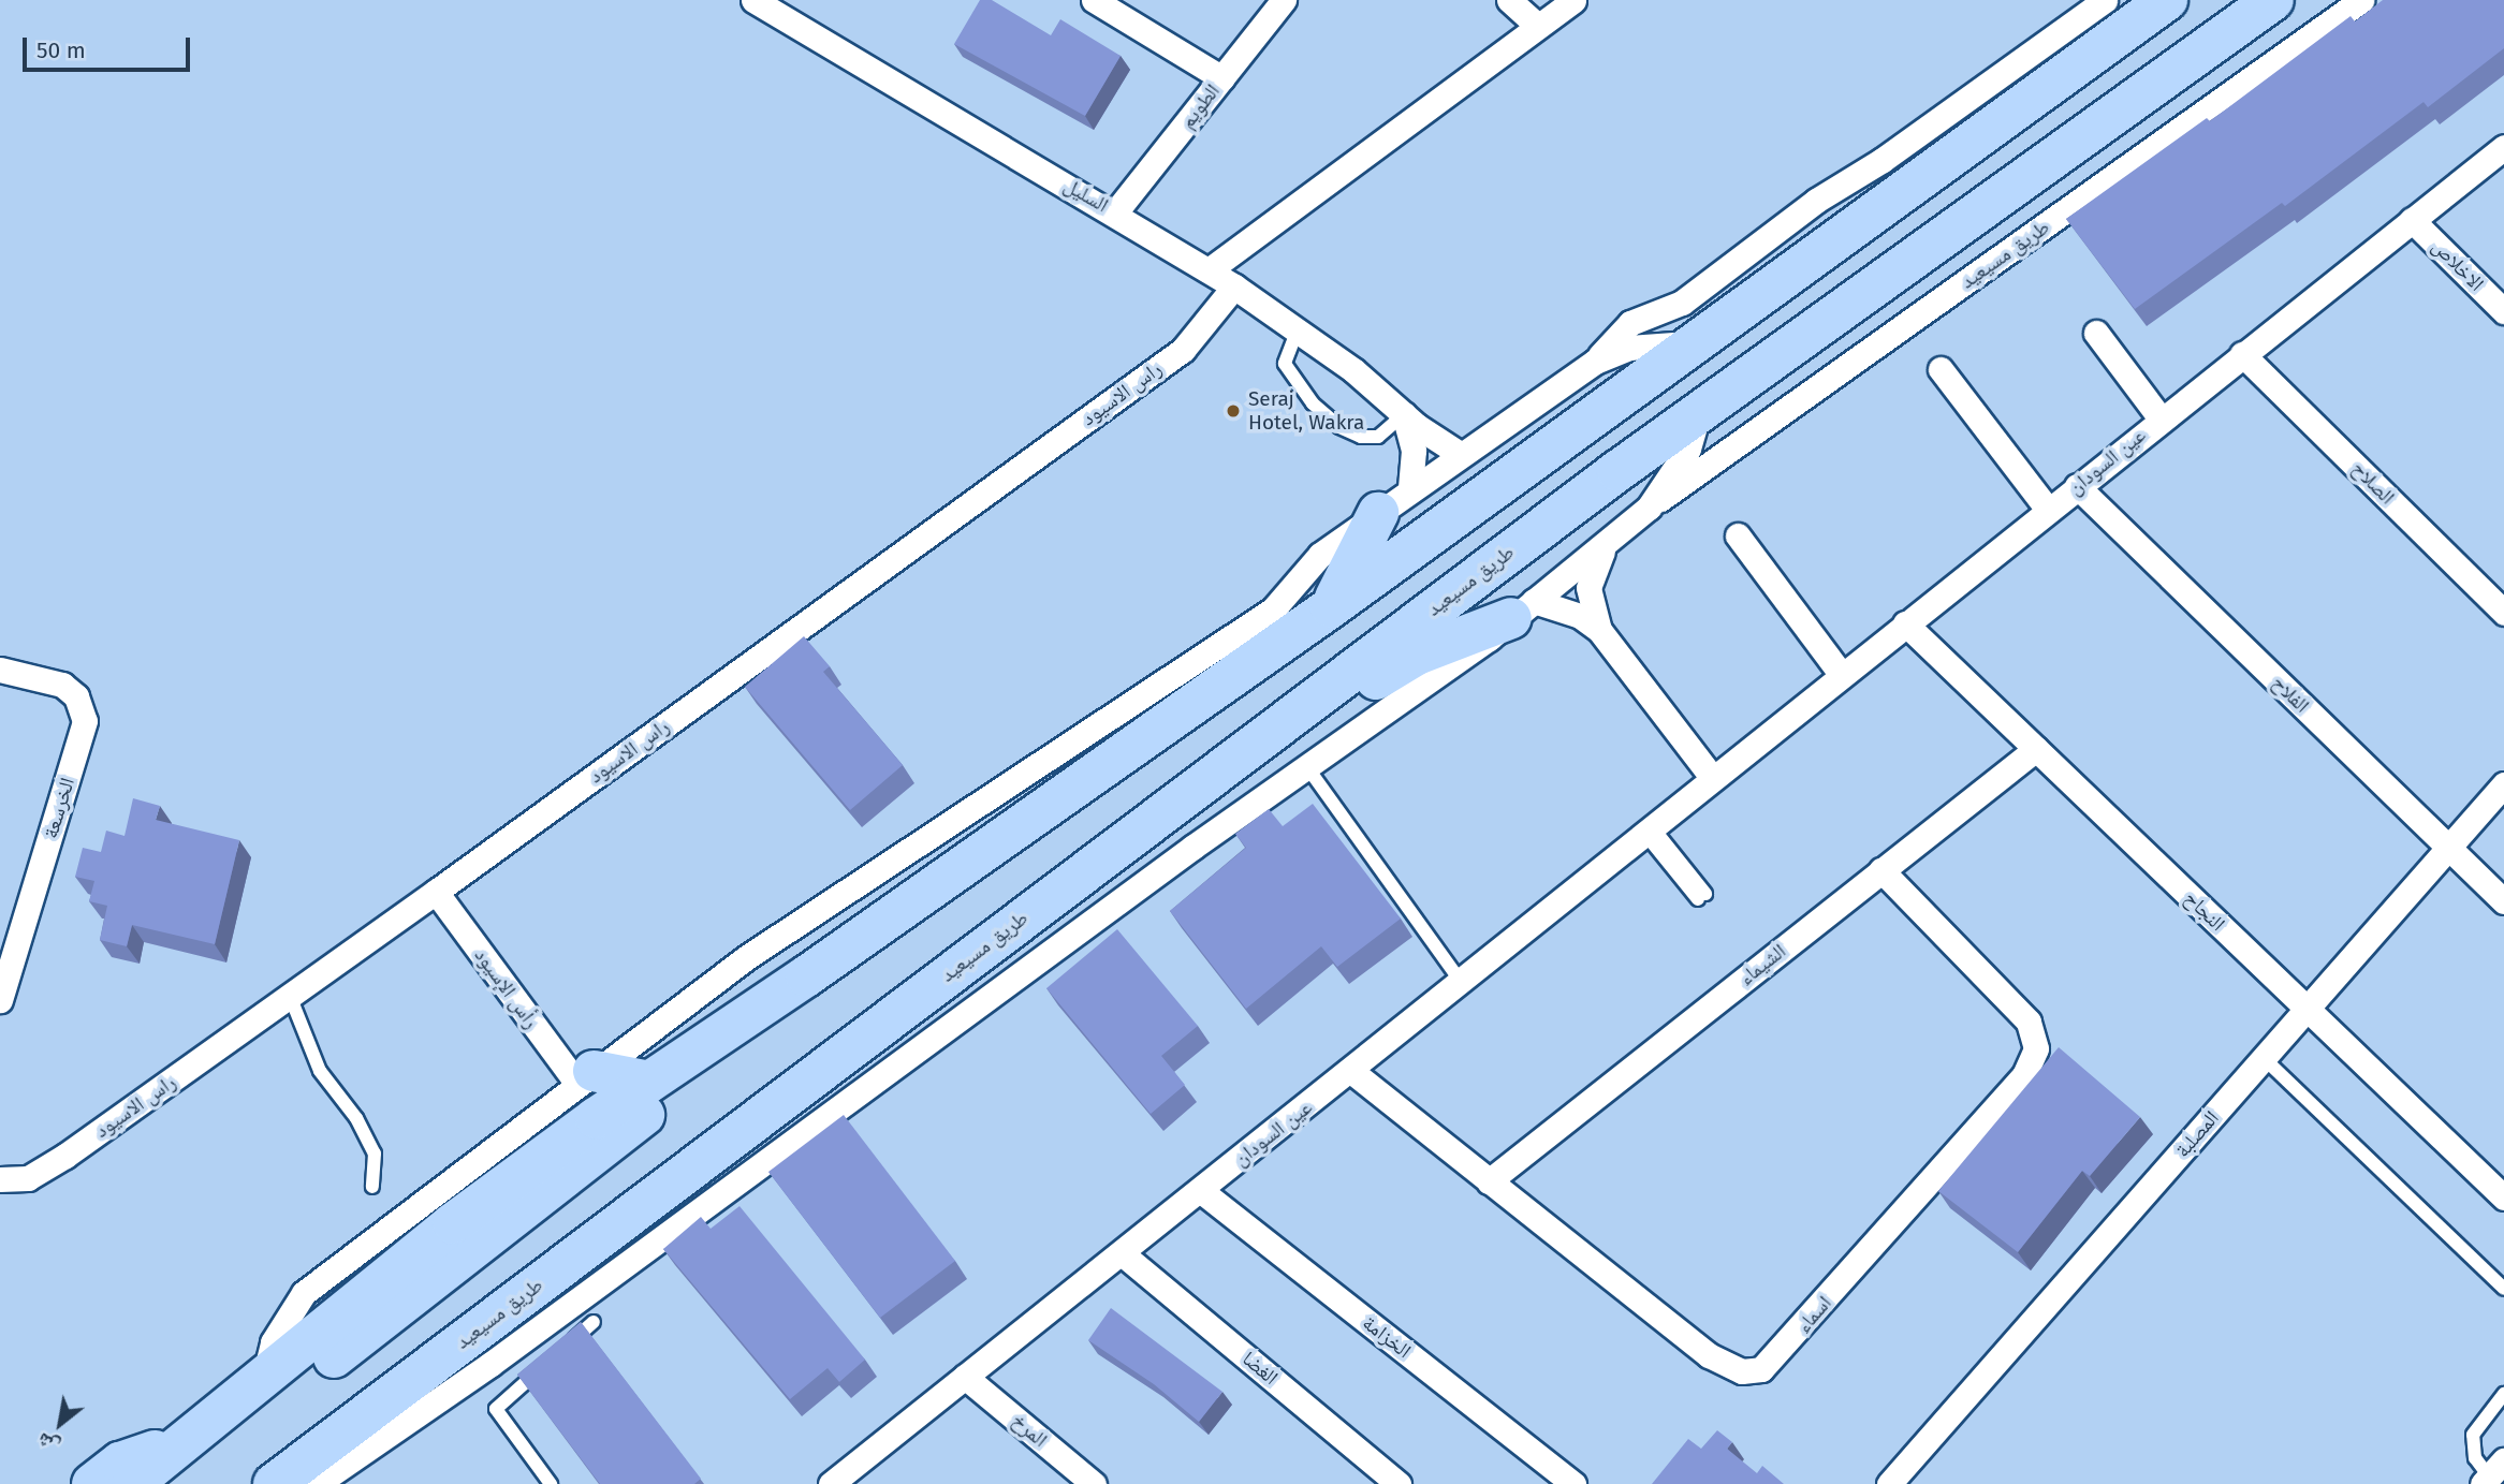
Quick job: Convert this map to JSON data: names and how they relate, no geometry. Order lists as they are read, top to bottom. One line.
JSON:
{"streets":{"highway":["طريق مسيعيد"],"street":["الطويم","السليل","الاخلاص","راس الاسيود","عين السودان","الصلاح","الفلاح","الخرسعة","النجاح","الشيماء","رأس الإسيود","المصلبة","اسماء","الخزامة","الغضا","المرخ"]},"crossings":[["الطويم","السليل"],["السليل","راس الاسيود"],["الاخلاص","عين السودان"],["راس الاسيود","رأس الإسيود"],["عين السودان","الصلاح"],["عين السودان","الفلاح"],["عين السودان","النجاح"],["عين السودان","اسماء"],["عين السودان","الخزامة"],["عين السودان","الغضا"],["عين السودان","المرخ"],["الفلاح","المصلبة"],["النجاح","الشيماء"],["النجاح","المصلبة"],["الشيماء","اسماء"]],"places":["Seraj Hotel, Wakra"],"scale_bar":"50 m","north":"bottom left"}
